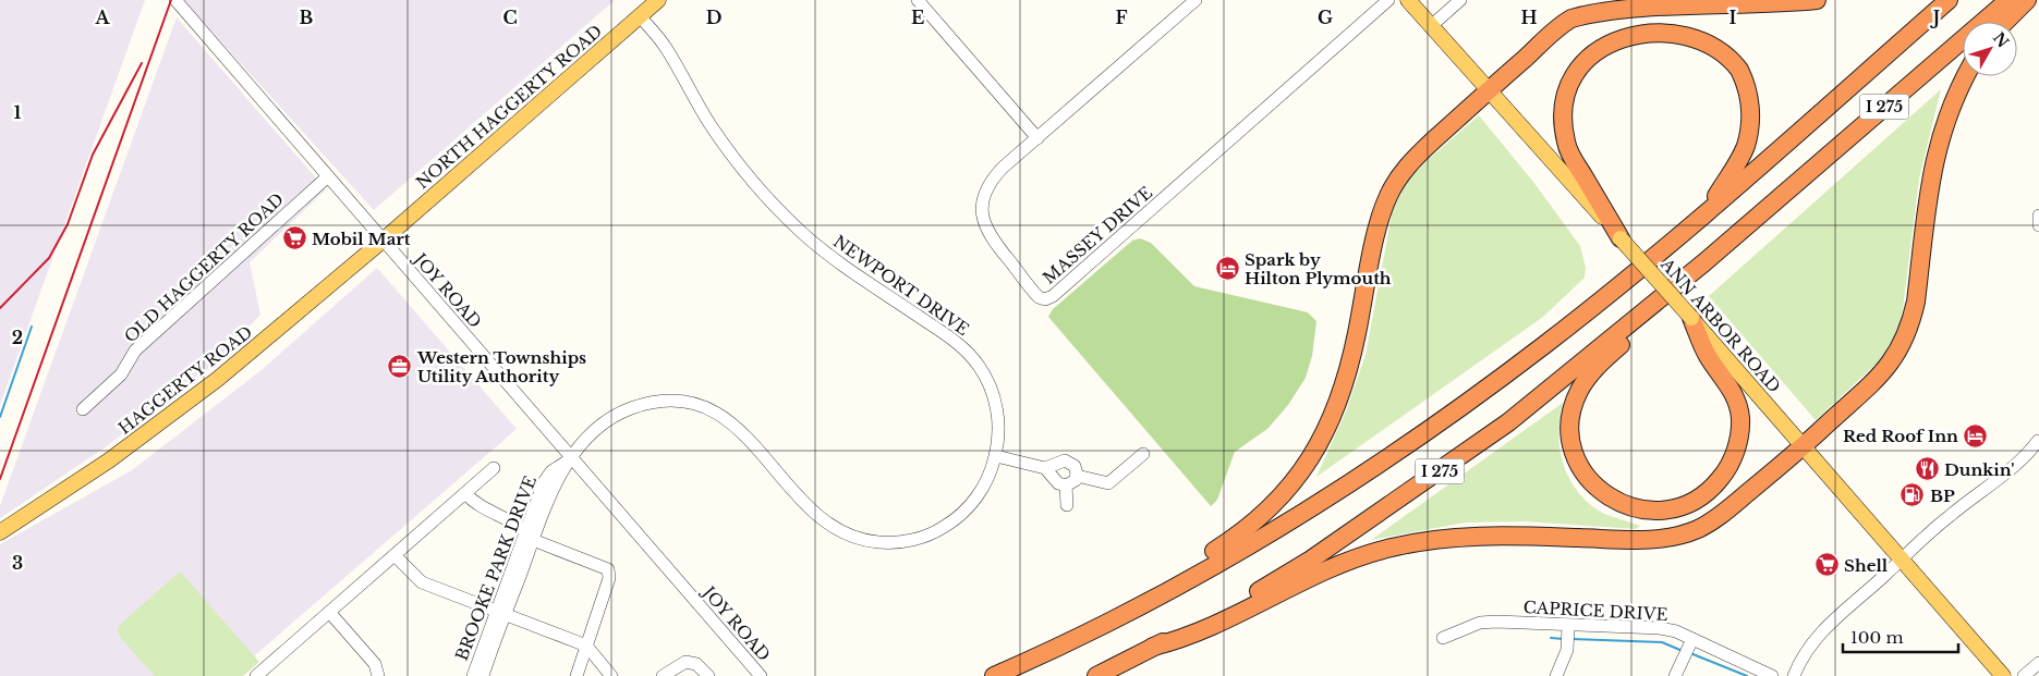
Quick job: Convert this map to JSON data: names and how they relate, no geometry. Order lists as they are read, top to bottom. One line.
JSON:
{"streets":{"highway":["I 275"],"main road":["NORTH HAGGERTY ROAD","ANN ARBOR ROAD","HAGGERTY ROAD"],"street":["MASSEY DRIVE","OLD HAGGERTY ROAD","NEWPORT DRIVE","JOY ROAD","BROOKE PARK DRIVE","CAPRICE DRIVE"]},"crossings":[["NORTH HAGGERTY ROAD","NEWPORT DRIVE"],["NORTH HAGGERTY ROAD","JOY ROAD"],["NORTH HAGGERTY ROAD","HAGGERTY ROAD"],["OLD HAGGERTY ROAD","JOY ROAD"],["NEWPORT DRIVE","JOY ROAD"],["NEWPORT DRIVE","BROOKE PARK DRIVE"],["JOY ROAD","HAGGERTY ROAD"],["JOY ROAD","BROOKE PARK DRIVE"]],"places":{"supermarket":["Mobil Mart","Shell"],"hotel":["Spark by Hilton Plymouth","Red Roof Inn"],"office":["Western Townships Utility Authority"],"restaurant":["Dunkin'"],"fuel station":["BP"]},"scale_bar":"100 m","north":"top right","grid":{"columns":["A","B","C","D","E","F","G","H","I","J"],"rows":["1","2","3"]}}
